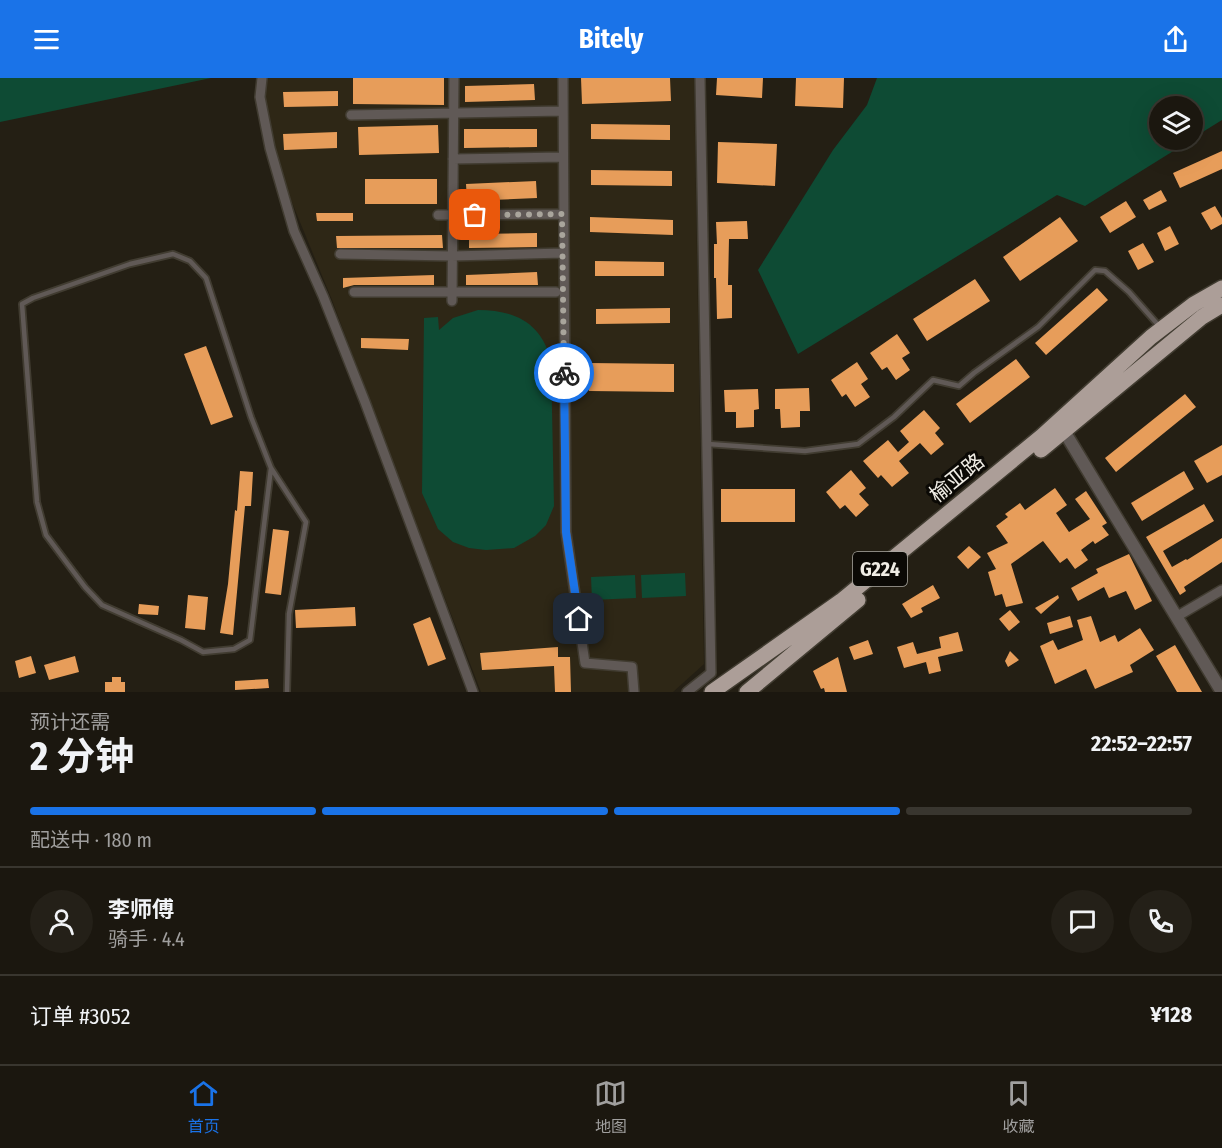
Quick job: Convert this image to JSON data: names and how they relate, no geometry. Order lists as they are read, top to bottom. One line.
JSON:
{"streets":{"highway":["榆亚路","G224"]},"page":{"header":"Bitely","heading":["2 分钟","预计还需","22:52–22:57"],"panel":["李师傅","骑手 · 4.4","订单 #3052","¥128"],"bar":"配送中 · 180 m","tabs":["首页","地图","收藏"]}}
